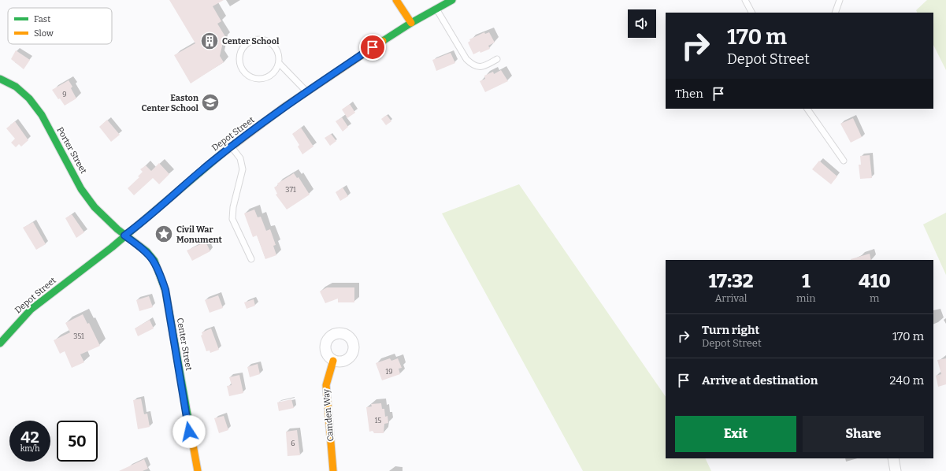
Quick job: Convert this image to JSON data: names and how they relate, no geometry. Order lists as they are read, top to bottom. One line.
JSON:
{"streets":{"main road":["Depot Street","Porter Street","Center Street","Camden Way"]},"crossings":[["Depot Street","Porter Street"],["Depot Street","Center Street"],["Porter Street","Center Street"]],"places":{"building":["Center School"],"school or university":["Easton Center School"],"place":["Civil War Monument"]},"house_numbers":["9","371","351","19","15","6"],"legend":["Fast","Slow"],"page":{"turn":["170 m","Depot Street"],"then":"Then","eta":["17:32","Arrival","1","min","410","m"],"list":[{"name":"Turn right","note":"Depot Street","value":"170 m"},{"name":"Arrive at destination","value":"240 m"}],"buttons":["Exit","Share"],"speed":"42 km/h","limit":"50"}}
